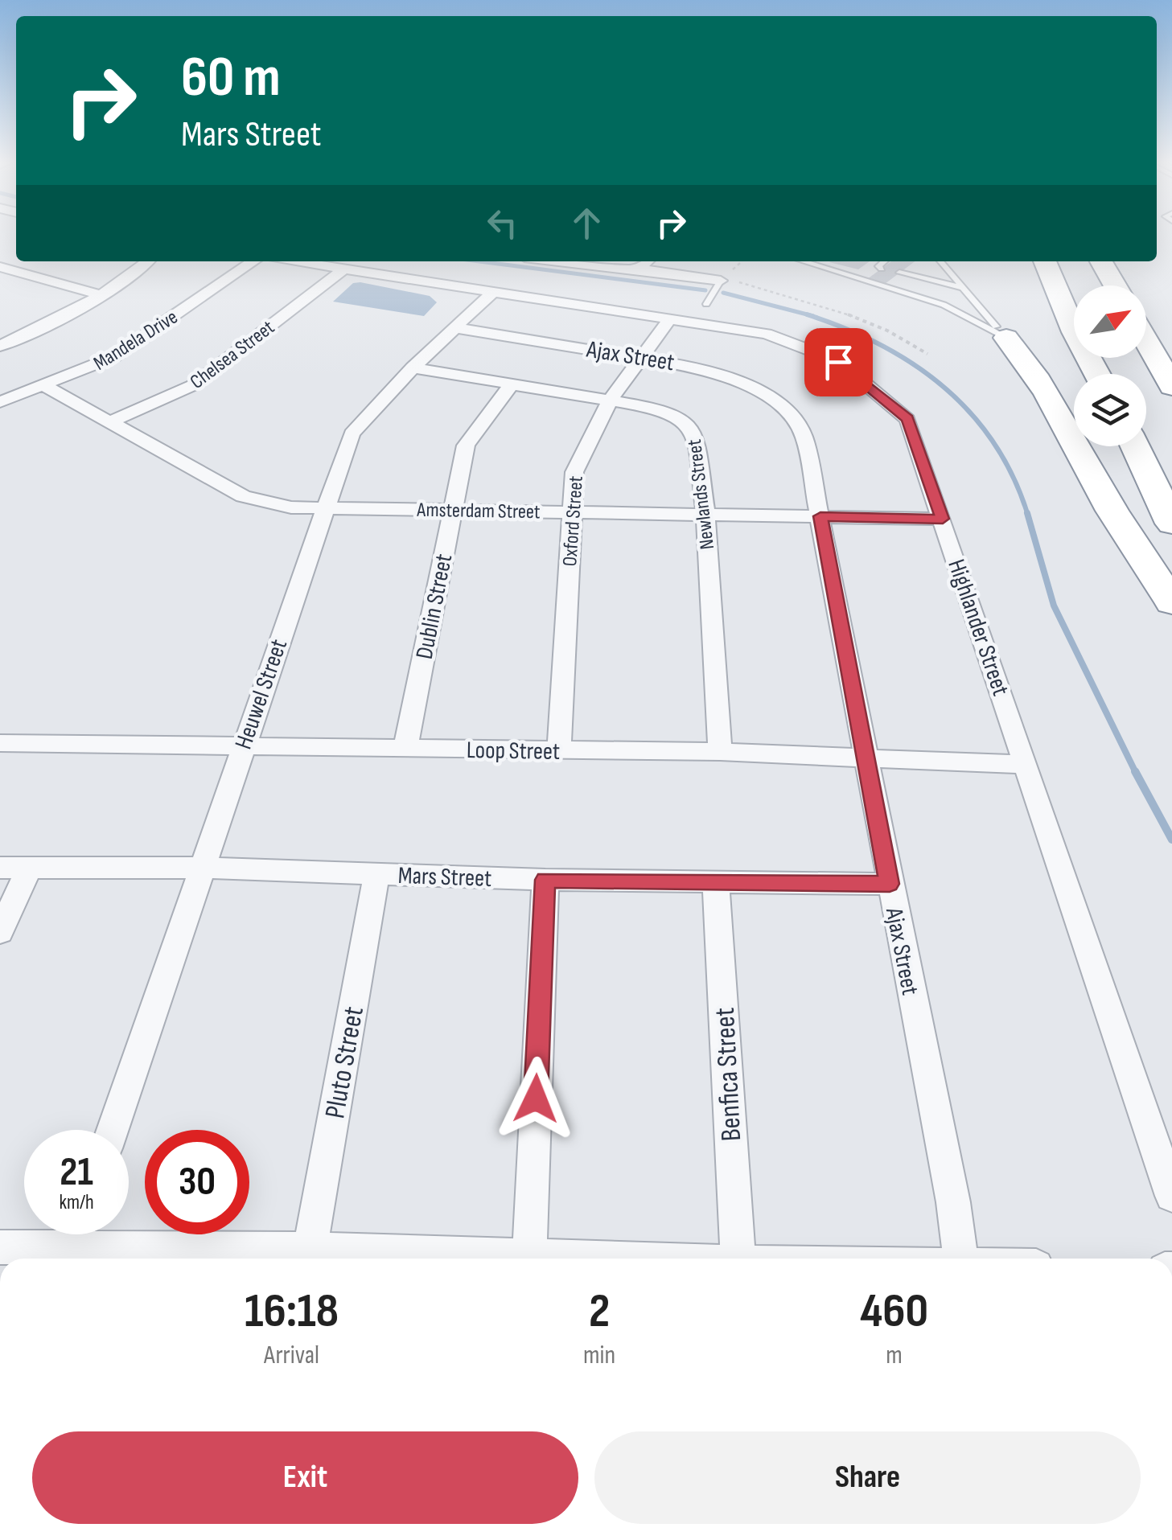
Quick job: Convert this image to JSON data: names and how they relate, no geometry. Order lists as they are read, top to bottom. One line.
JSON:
{"streets":{"street":["Mandela Drive","Chelsea Street","Ajax Street","Newlands Street","Amsterdam Street","Oxford Street","Dublin Street","Highlander Street","Heuwel Street","Loop Street","Mars Street","Pluto Street","Benfica Street"]},"crossings":[["Mandela Drive","Amsterdam Street"],["Chelsea Street","Amsterdam Street"],["Chelsea Street","Highlander Street"],["Ajax Street","Amsterdam Street"],["Ajax Street","Oxford Street"],["Ajax Street","Heuwel Street"],["Ajax Street","Loop Street"],["Ajax Street","Mars Street"],["Newlands Street","Amsterdam Street"],["Newlands Street","Oxford Street"],["Newlands Street","Dublin Street"],["Newlands Street","Heuwel Street"],["Newlands Street","Loop Street"],["Amsterdam Street","Oxford Street"],["Amsterdam Street","Dublin Street"],["Amsterdam Street","Highlander Street"],["Amsterdam Street","Heuwel Street"],["Oxford Street","Highlander Street"],["Oxford Street","Loop Street"],["Dublin Street","Loop Street"],["Highlander Street","Heuwel Street"],["Highlander Street","Loop Street"],["Heuwel Street","Loop Street"],["Heuwel Street","Mars Street"],["Mars Street","Pluto Street"],["Mars Street","Benfica Street"]],"north":"top right","page":{"turn":["60 m","Mars Street"],"speed":"21 km/h","limit":"30","eta":["16:18","Arrival","2","min","460","m"],"buttons":["Exit","Share"]}}
